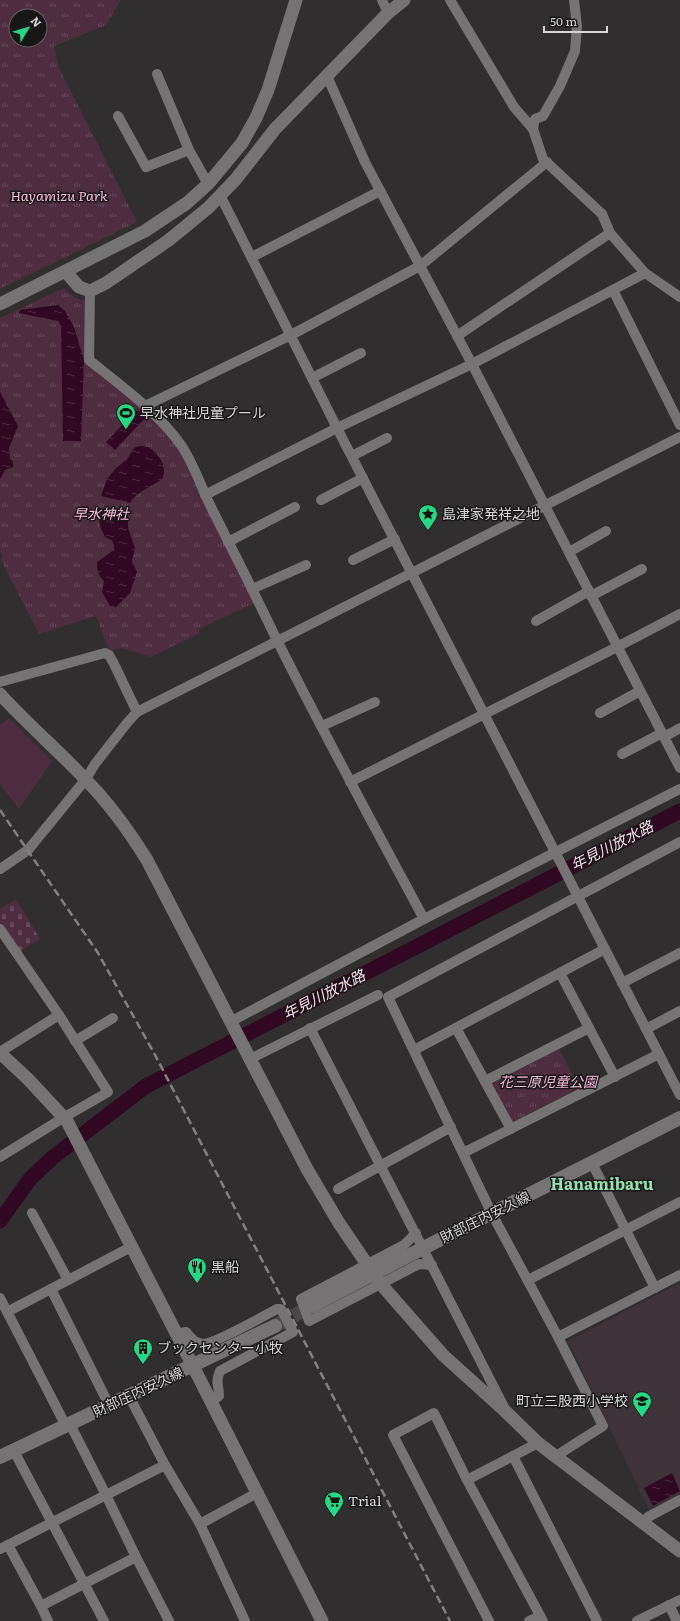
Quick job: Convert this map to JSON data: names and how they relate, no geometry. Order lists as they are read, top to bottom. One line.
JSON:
{"streets":{"main road":["財部庄内安久線"]},"districts":["Hanamibaru"],"water":["年見川放水路"],"parks":["Hayamizu Park","早水神社","花三原児童公園"],"places":{"sports":["早水神社児童プール"],"place":["島津家発祥之地"],"restaurant":["黒船"],"building":["ブックセンター小牧"],"school or university":["町立三股西小学校"],"supermarket":["Trial"]},"scale_bar":"50 m","north":"top right"}
